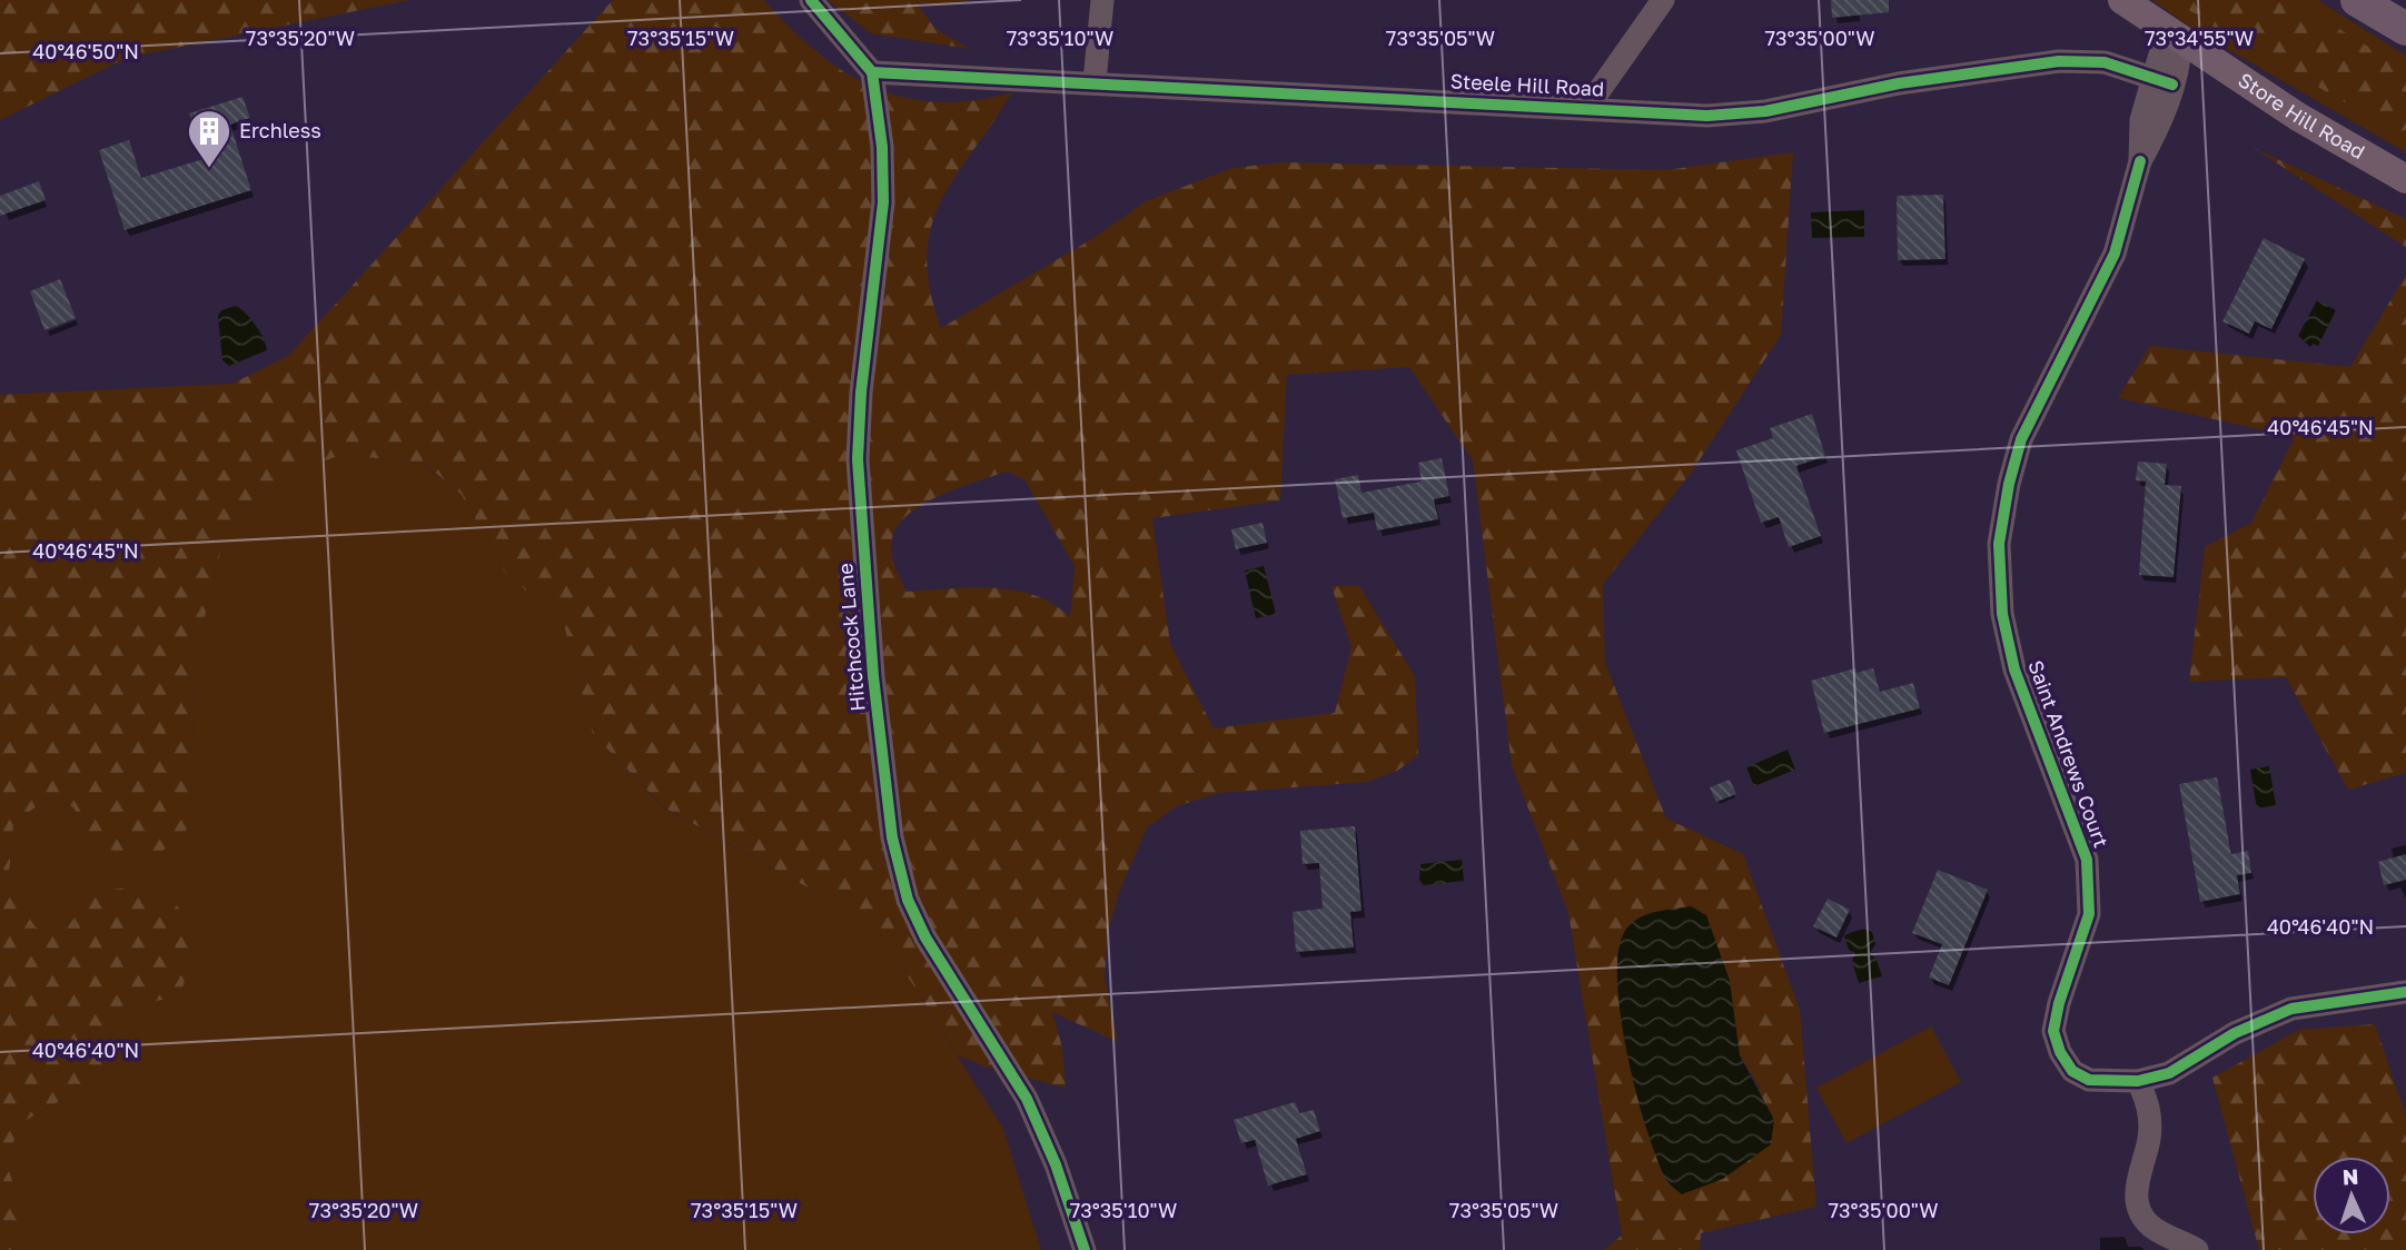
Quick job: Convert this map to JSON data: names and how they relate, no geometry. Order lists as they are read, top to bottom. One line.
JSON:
{"streets":{"main road":["Store Hill Road"],"street":["Steele Hill Road","Hitchcock Lane","Saint Andrews Court"]},"crossings":[["Steele Hill Road","Hitchcock Lane"],["Steele Hill Road","Saint Andrews Court"],["Store Hill Road","Saint Andrews Court"]],"places":{"building":["Erchless"]},"north":"top","coordinates":["73°35'05\"W","73°35'00\"W","73°34'55\"W","73°35'20\"W","73°35'15\"W","73°35'10\"W","40°46'50\"N","40°46'45\"N","40°46'40\"N"]}
